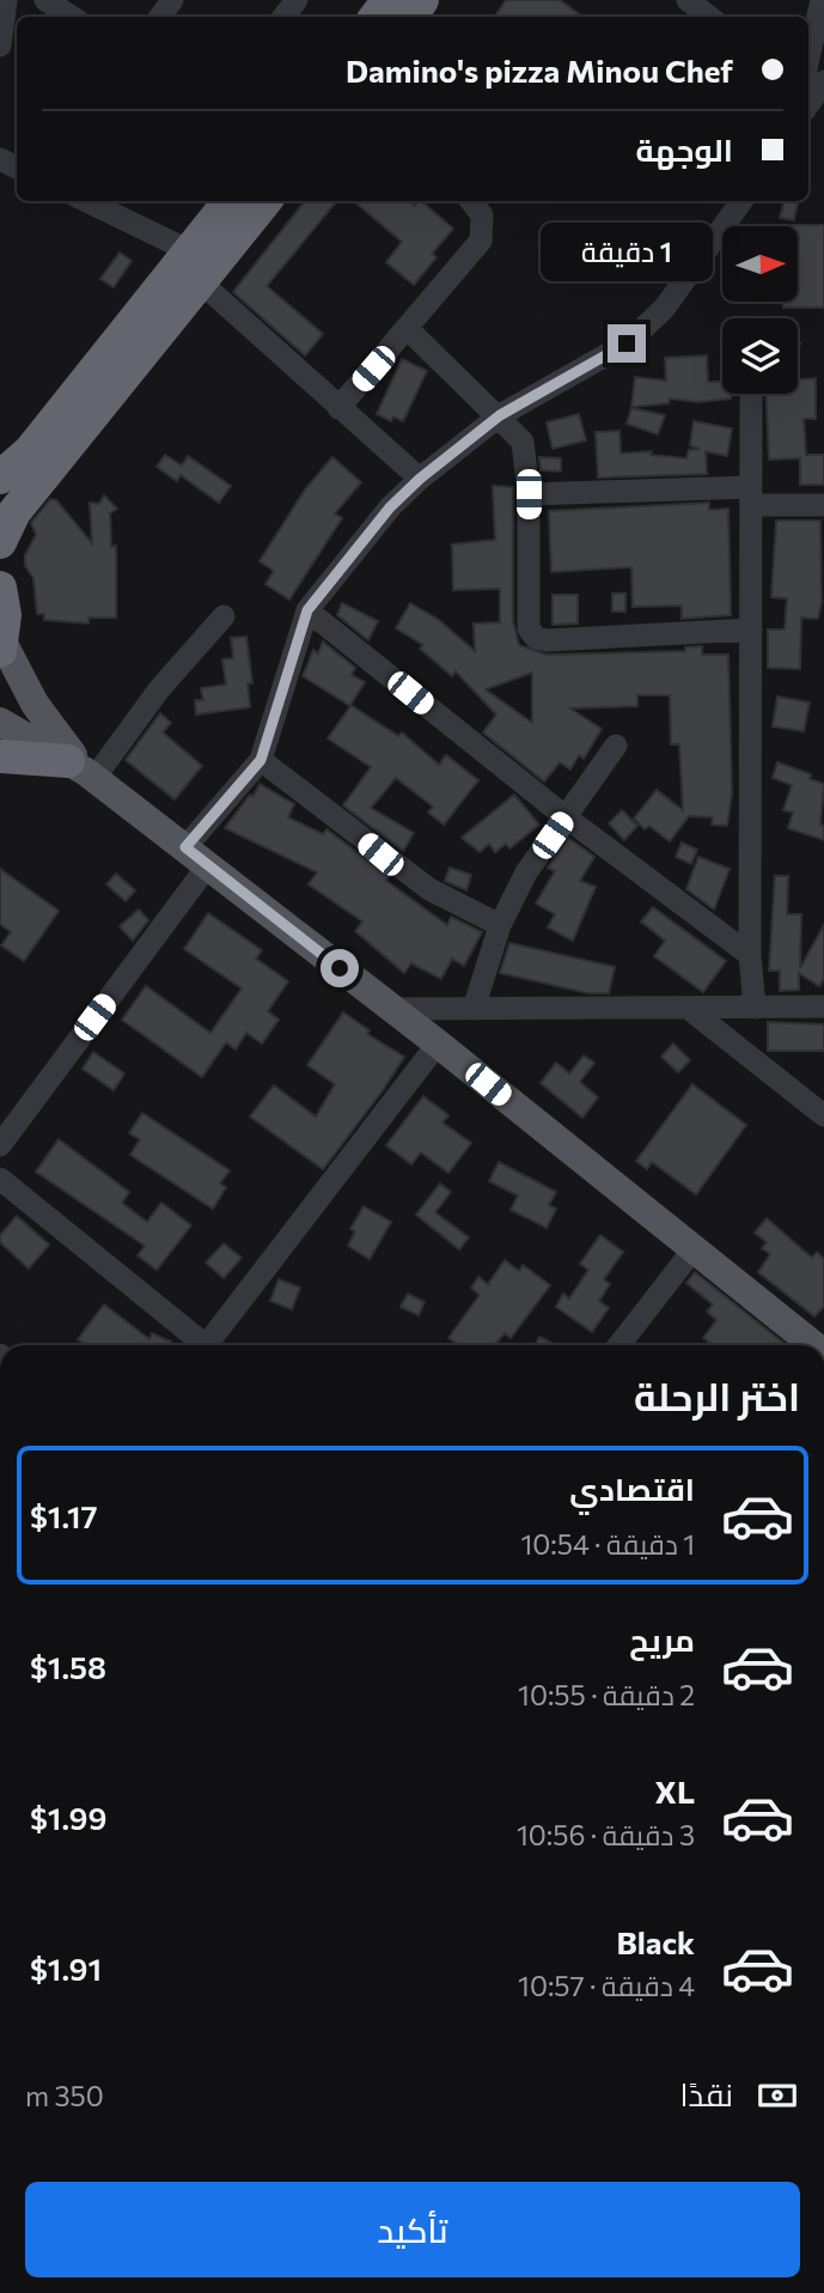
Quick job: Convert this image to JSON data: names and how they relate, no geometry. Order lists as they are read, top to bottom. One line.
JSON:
{"north":"right","page":{"banner":["Damino's pizza Minou Chef","الوجهة"],"bubble":"1 دقيقة","heading":"اختر الرحلة","list":[{"name":"اقتصادي","note":"1 دقيقة · 10:54","value":"$1.17"},{"name":"مريح","note":"2 دقيقة · 10:55","value":"$1.58"},{"name":"XL","note":"3 دقيقة · 10:56","value":"$1.99"},{"name":"Black","note":"4 دقيقة · 10:57","value":"$1.91"}],"pay":["نقدًا","350 m"],"buttons":"تأكيد"}}
